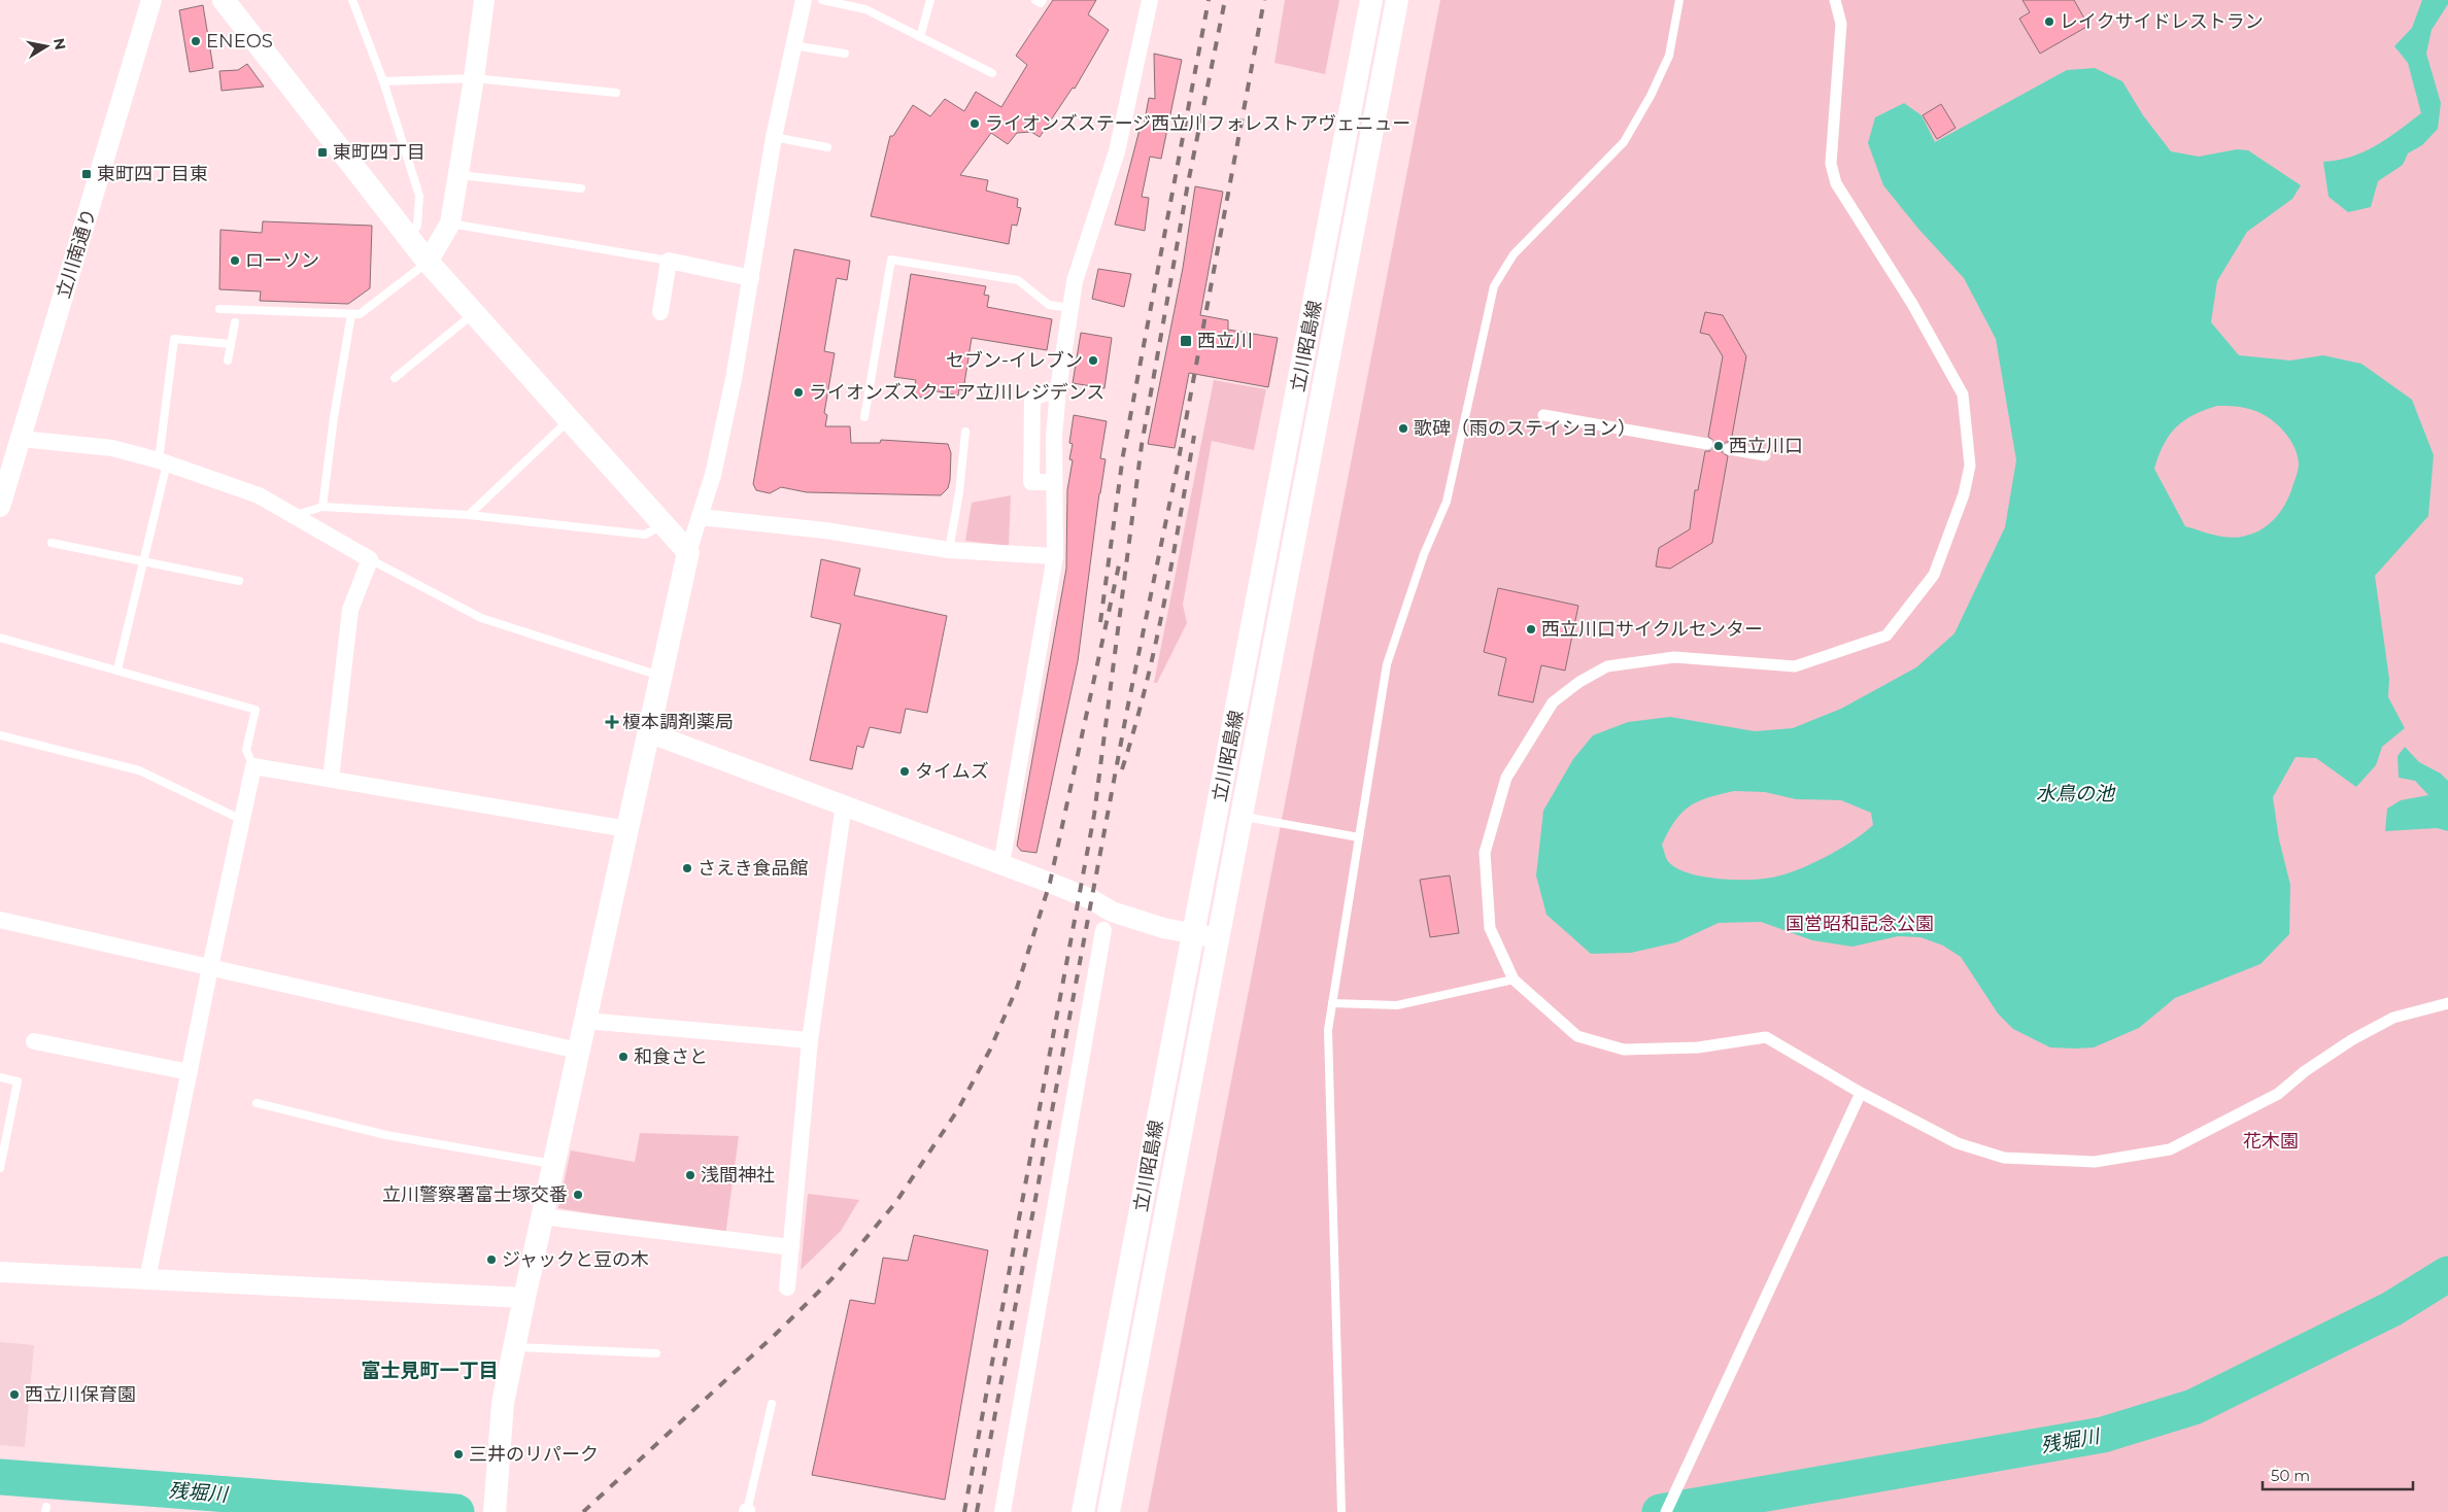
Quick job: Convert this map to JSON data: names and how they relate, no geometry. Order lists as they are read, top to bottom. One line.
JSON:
{"streets":{"main road":["立川昭島線"],"street":["立川南通り"]},"districts":["富士見町一丁目"],"water":["水鳥の池","残堀川"],"parks":["国営昭和記念公園","花木園"],"places":{"other":["レイクサイドレストラン","ENEOS","ライオンズステージ西立川フォレストアヴェニュー","ローソン","セブン-イレブン","ライオンズスクエア立川レジデンス","歌碑（雨のステイション）","西立川口","西立川口サイクルセンター","タイムズ","さえき食品館","和食さと","浅間神社","立川警察署富士塚交番","ジャックと豆の木","西立川保育園","三井のリパーク"],"transit":["東町四丁目","東町四丁目東","西立川"],"health":["榎本調剤薬局"]},"scale_bar":"50 m","north":"right"}
